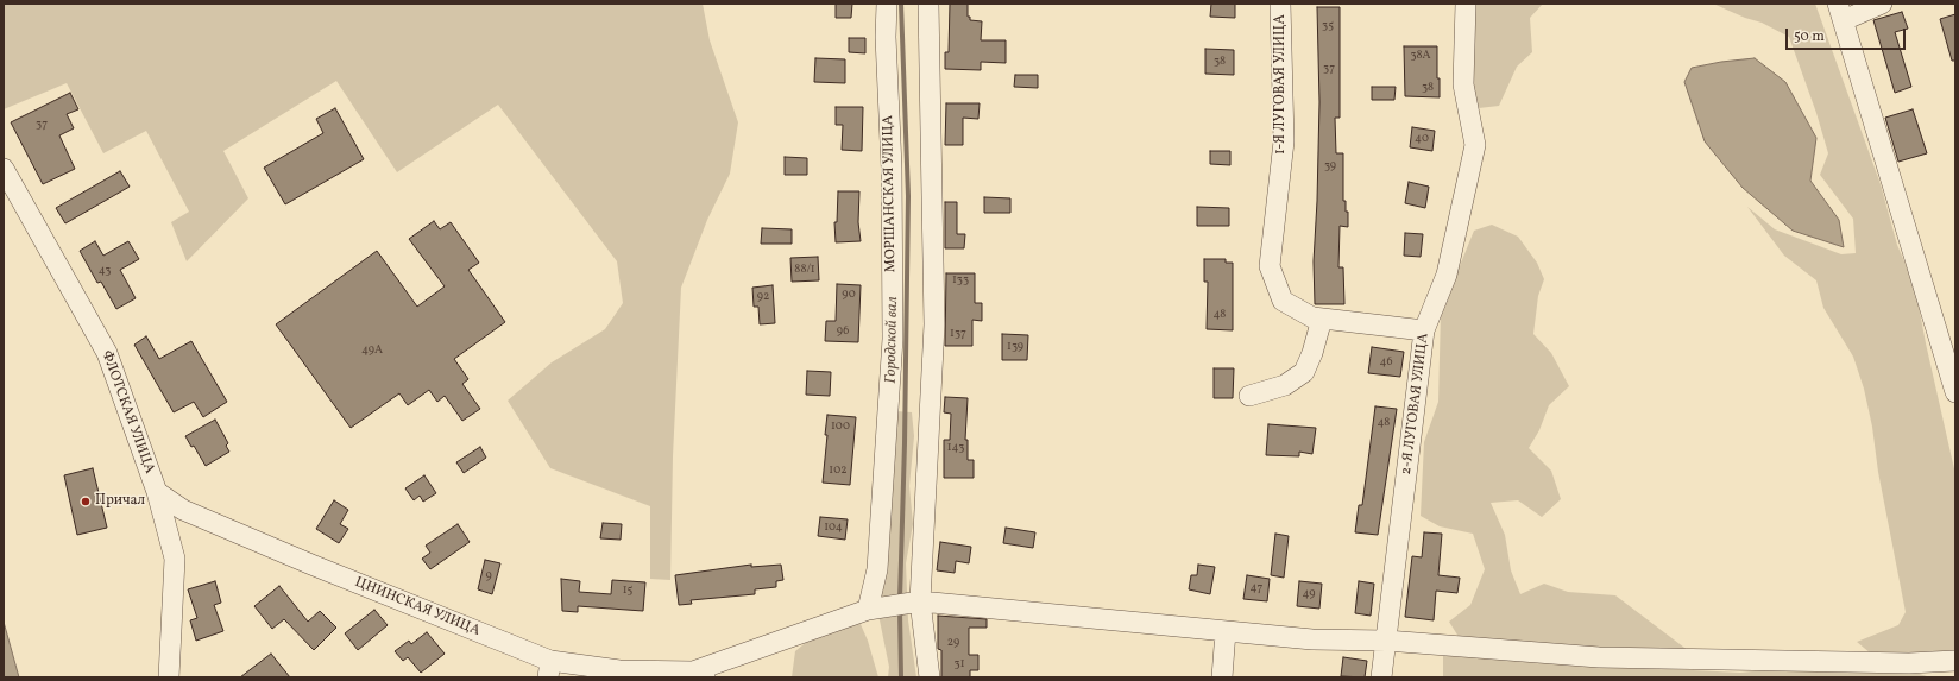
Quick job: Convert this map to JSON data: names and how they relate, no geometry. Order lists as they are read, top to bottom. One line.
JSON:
{"streets":{"street":["1-Я ЛУГОВАЯ УЛИЦА","МОРШАНСКАЯ УЛИЦА","2-Я ЛУГОВАЯ УЛИЦА","ФЛОТСКАЯ УЛИЦА","ЦНИНСКАЯ УЛИЦА"]},"crossings":[["1-Я ЛУГОВАЯ УЛИЦА","2-Я ЛУГОВАЯ УЛИЦА"],["МОРШАНСКАЯ УЛИЦА","ЦНИНСКАЯ УЛИЦА"],["2-Я ЛУГОВАЯ УЛИЦА","ЦНИНСКАЯ УЛИЦА"],["ФЛОТСКАЯ УЛИЦА","ЦНИНСКАЯ УЛИЦА"]],"water":["Городской вал"],"places":["Причал"],"house_numbers":["35","38А","38","37","38","37","40","39","88/1","43","133","90","92","48","96","137","139","49А","46","48","100","143","102","104","9","47","15","49","29","31"],"scale_bar":"50 m"}
